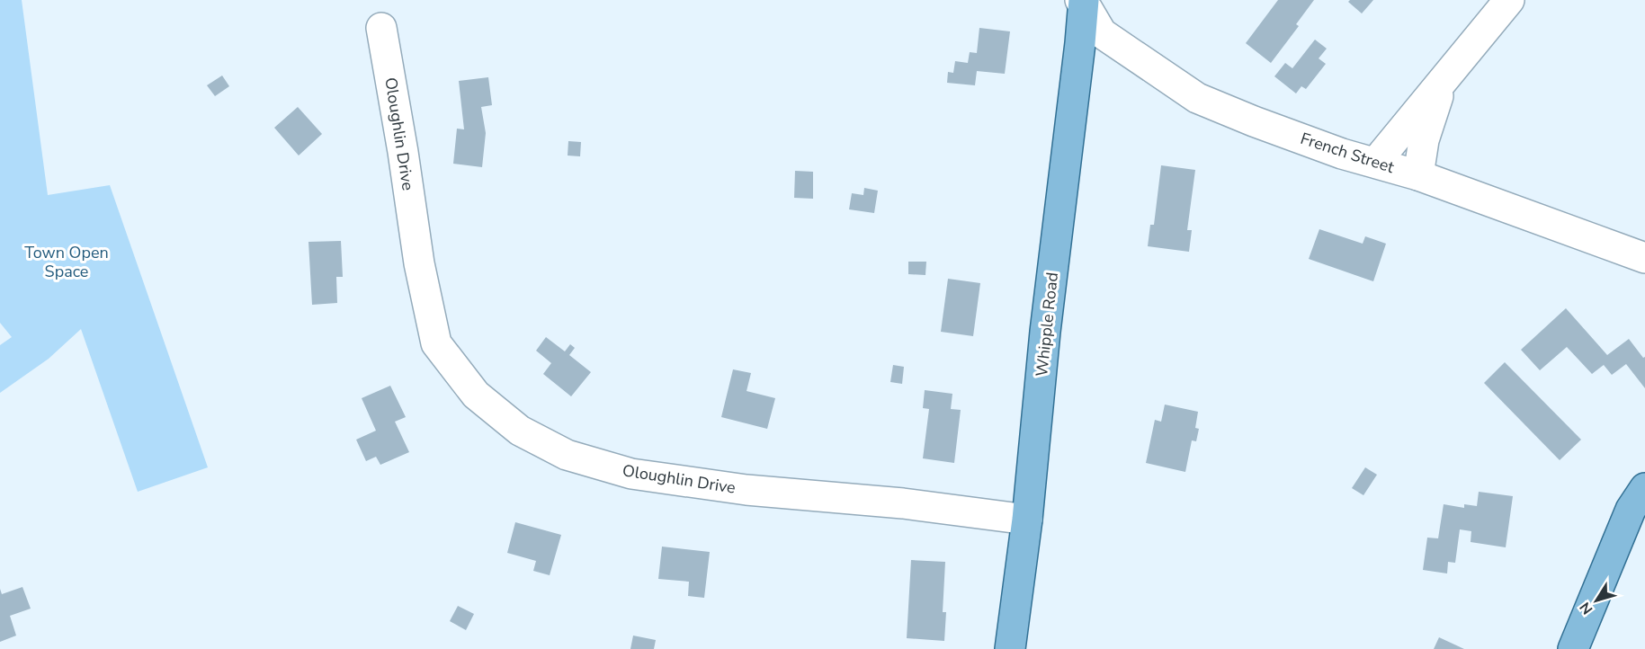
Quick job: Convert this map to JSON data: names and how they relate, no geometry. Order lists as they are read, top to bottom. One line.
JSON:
{"streets":{"main road":["Whipple Road"],"street":["Oloughlin Drive","French Street"]},"crossings":[["Oloughlin Drive","Whipple Road"],["French Street","Whipple Road"]],"parks":["Town Open Space"],"north":"bottom left"}
